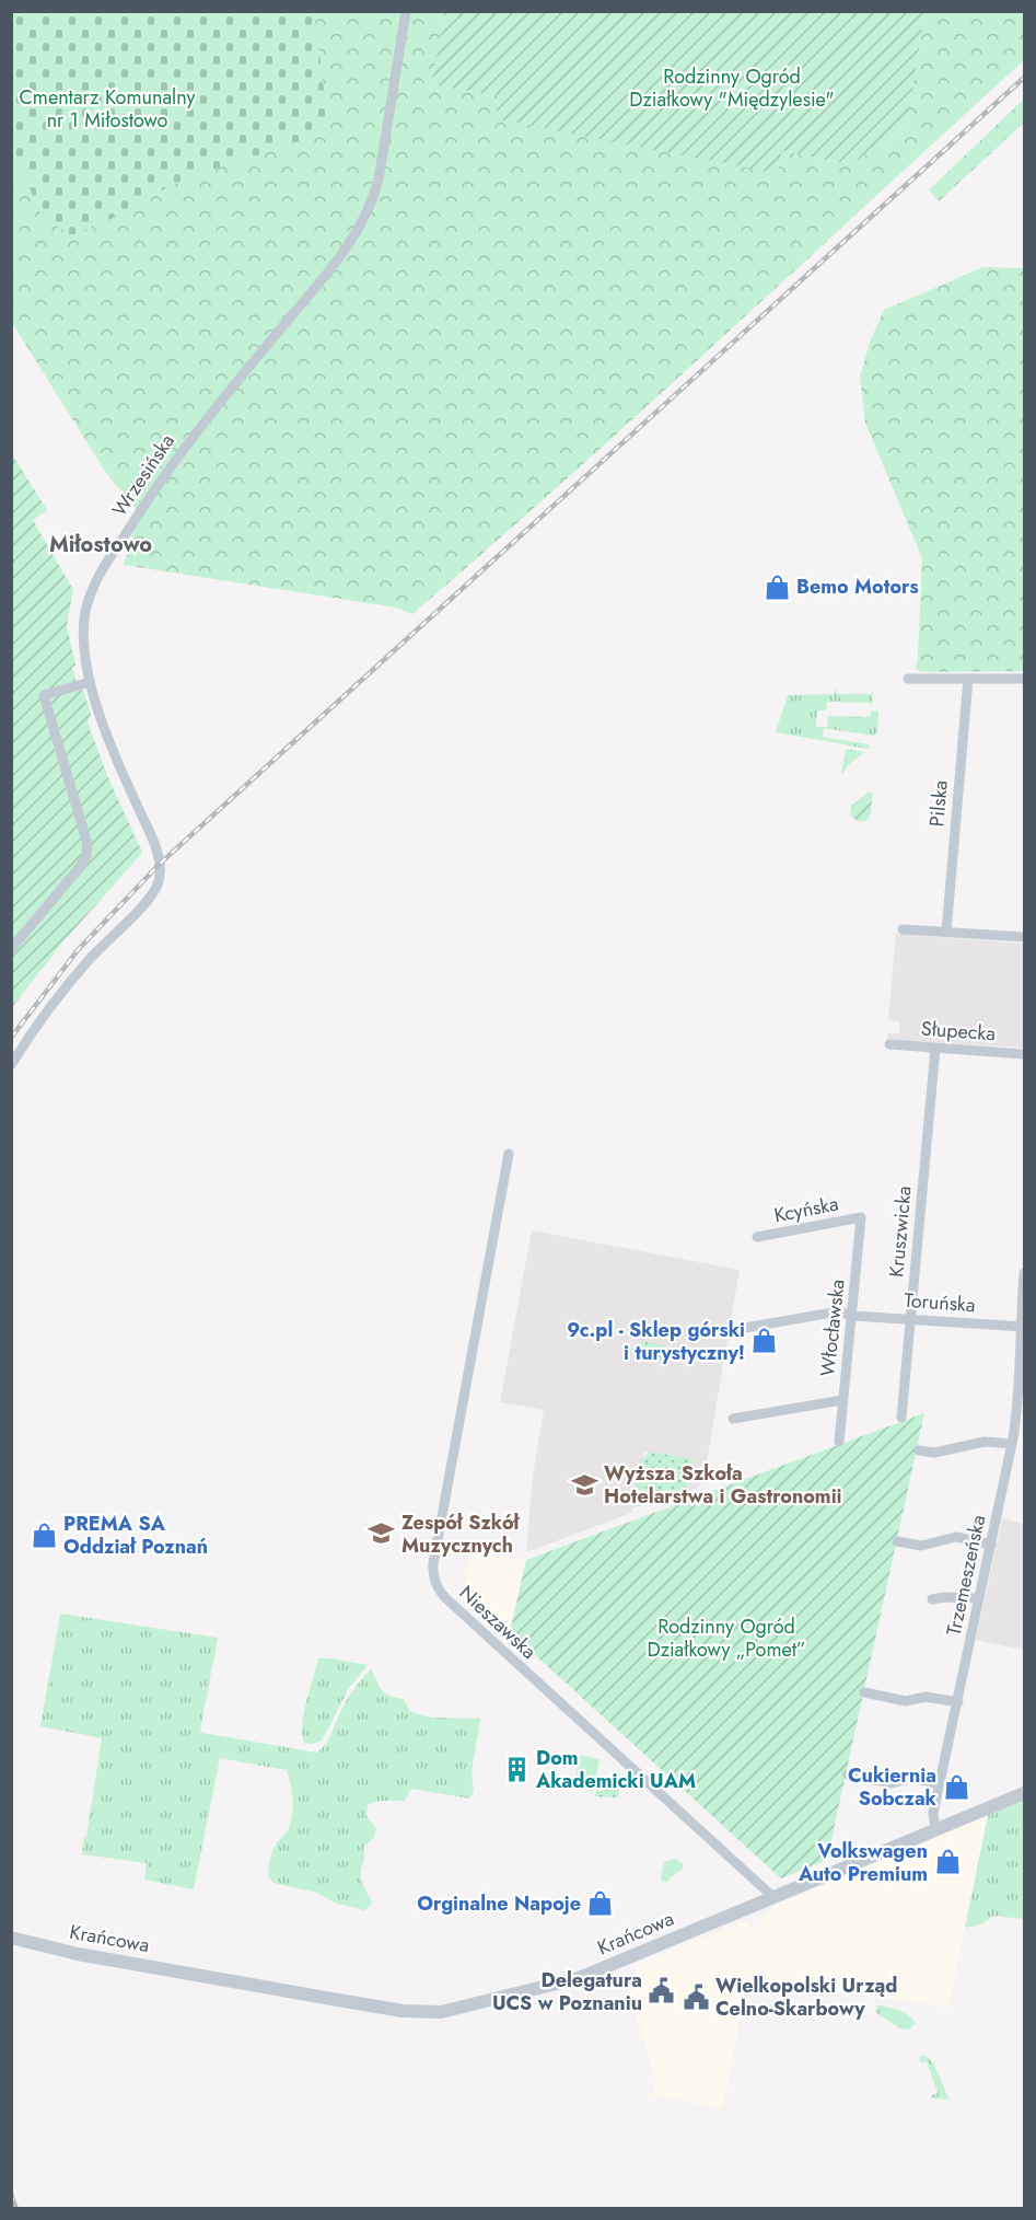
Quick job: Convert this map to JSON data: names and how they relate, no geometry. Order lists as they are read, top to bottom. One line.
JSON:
{"streets":{"street":["Wrzesińska","Pilska","Słupecka","Kcyńska","Kruszwicka","Toruńska","Włocławska","Trzemeszeńska","Nieszawska","Krańcowa"]},"crossings":[["Słupecka","Kruszwicka"],["Kcyńska","Włocławska"],["Kruszwicka","Toruńska"],["Toruńska","Włocławska"],["Toruńska","Trzemeszeńska"],["Trzemeszeńska","Krańcowa"],["Nieszawska","Krańcowa"]],"districts":["Miłostowo"],"parks":["Rodzinny Ogród Działkowy \"Międzylesie\"","Cmentarz Komunalny nr 1 Miłostowo","Rodzinny Ogród Działkowy „Pomet”"],"places":{"shop":["Bemo Motors","9c.pl - Sklep górski i turystyczny!","PREMA SA Oddział Poznań","Cukiernia Sobczak","Volkswagen Auto Premium","Orginalne Napoje"],"school or university":["Wyższa Szkoła Hotelarstwa i Gastronomii","Zespół Szkół Muzycznych"],"building":["Dom Akademicki UAM"],"public building":["Delegatura UCS w Poznaniu","Wielkopolski Urząd Celno-Skarbowy"]}}
